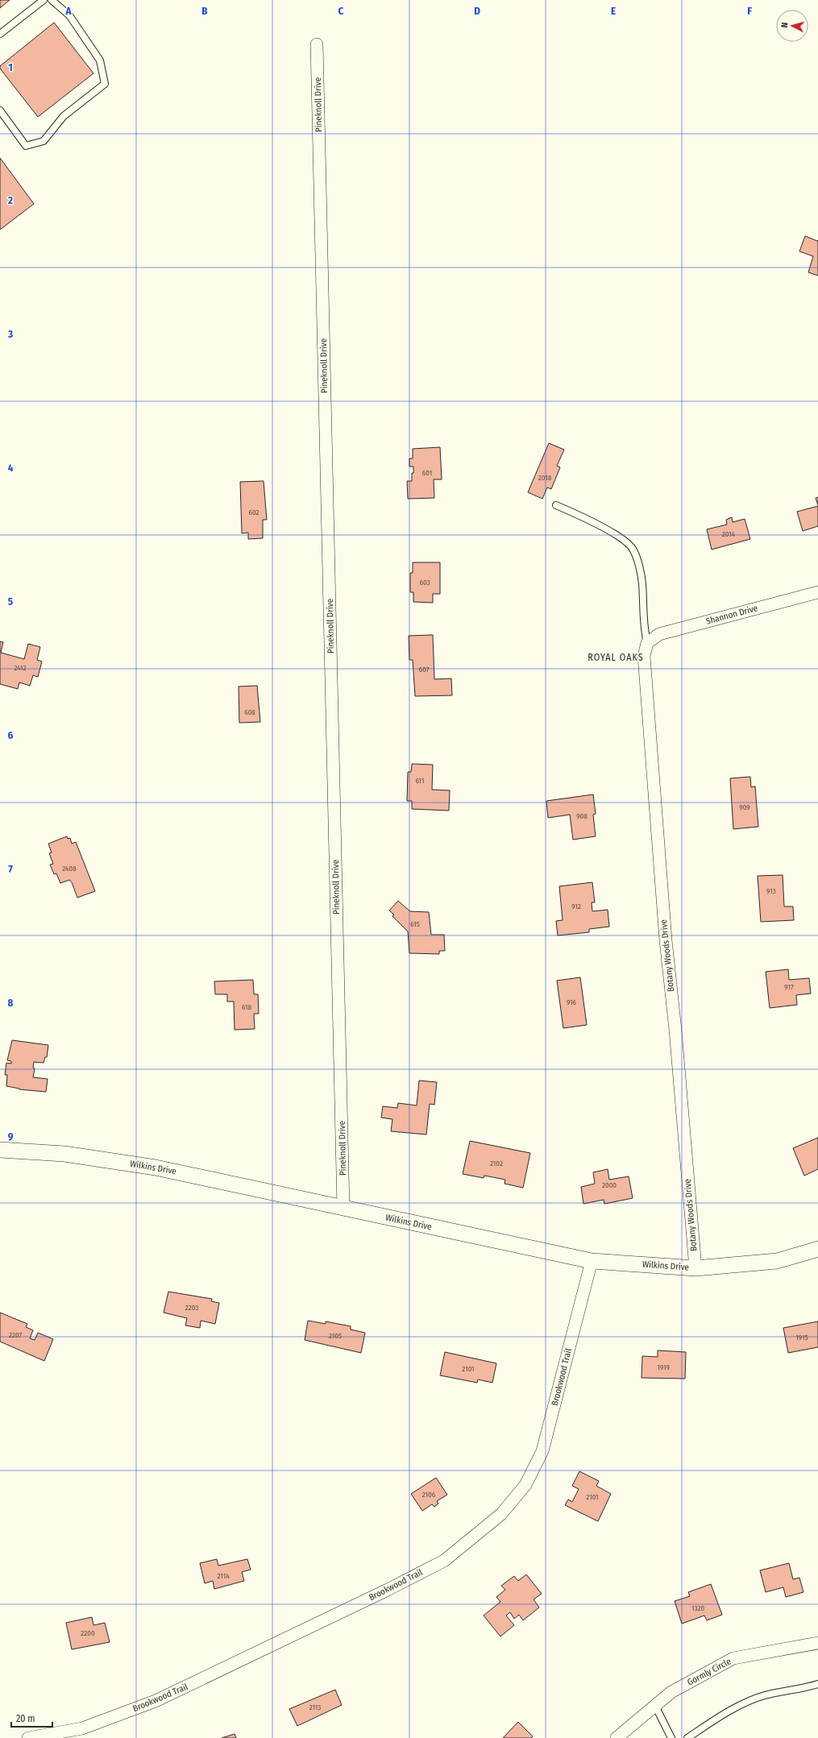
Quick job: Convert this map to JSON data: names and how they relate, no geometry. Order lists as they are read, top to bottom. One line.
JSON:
{"streets":{"street":["Pineknoll Drive","Shannon Drive","Botany Woods Drive","Wilkins Drive","Brookwood Trail","Gormly Circle"]},"crossings":[["Pineknoll Drive","Wilkins Drive"],["Shannon Drive","Botany Woods Drive"],["Botany Woods Drive","Wilkins Drive"],["Wilkins Drive","Brookwood Trail"]],"districts":["ROYAL OAKS"],"house_numbers":["601","2018","602","2014","603","2412","607","608","611","909","908","2408","913","912","615","917","916","618","2102","2000","2203","2207","2105","1915","1919","2101","2106","2101","2114","1320","2200","2113"],"scale_bar":"20 m","north":"left","grid":{"columns":["A","B","C","D","E","F"],"rows":["1","2","3","4","5","6","7","8","9"]}}
